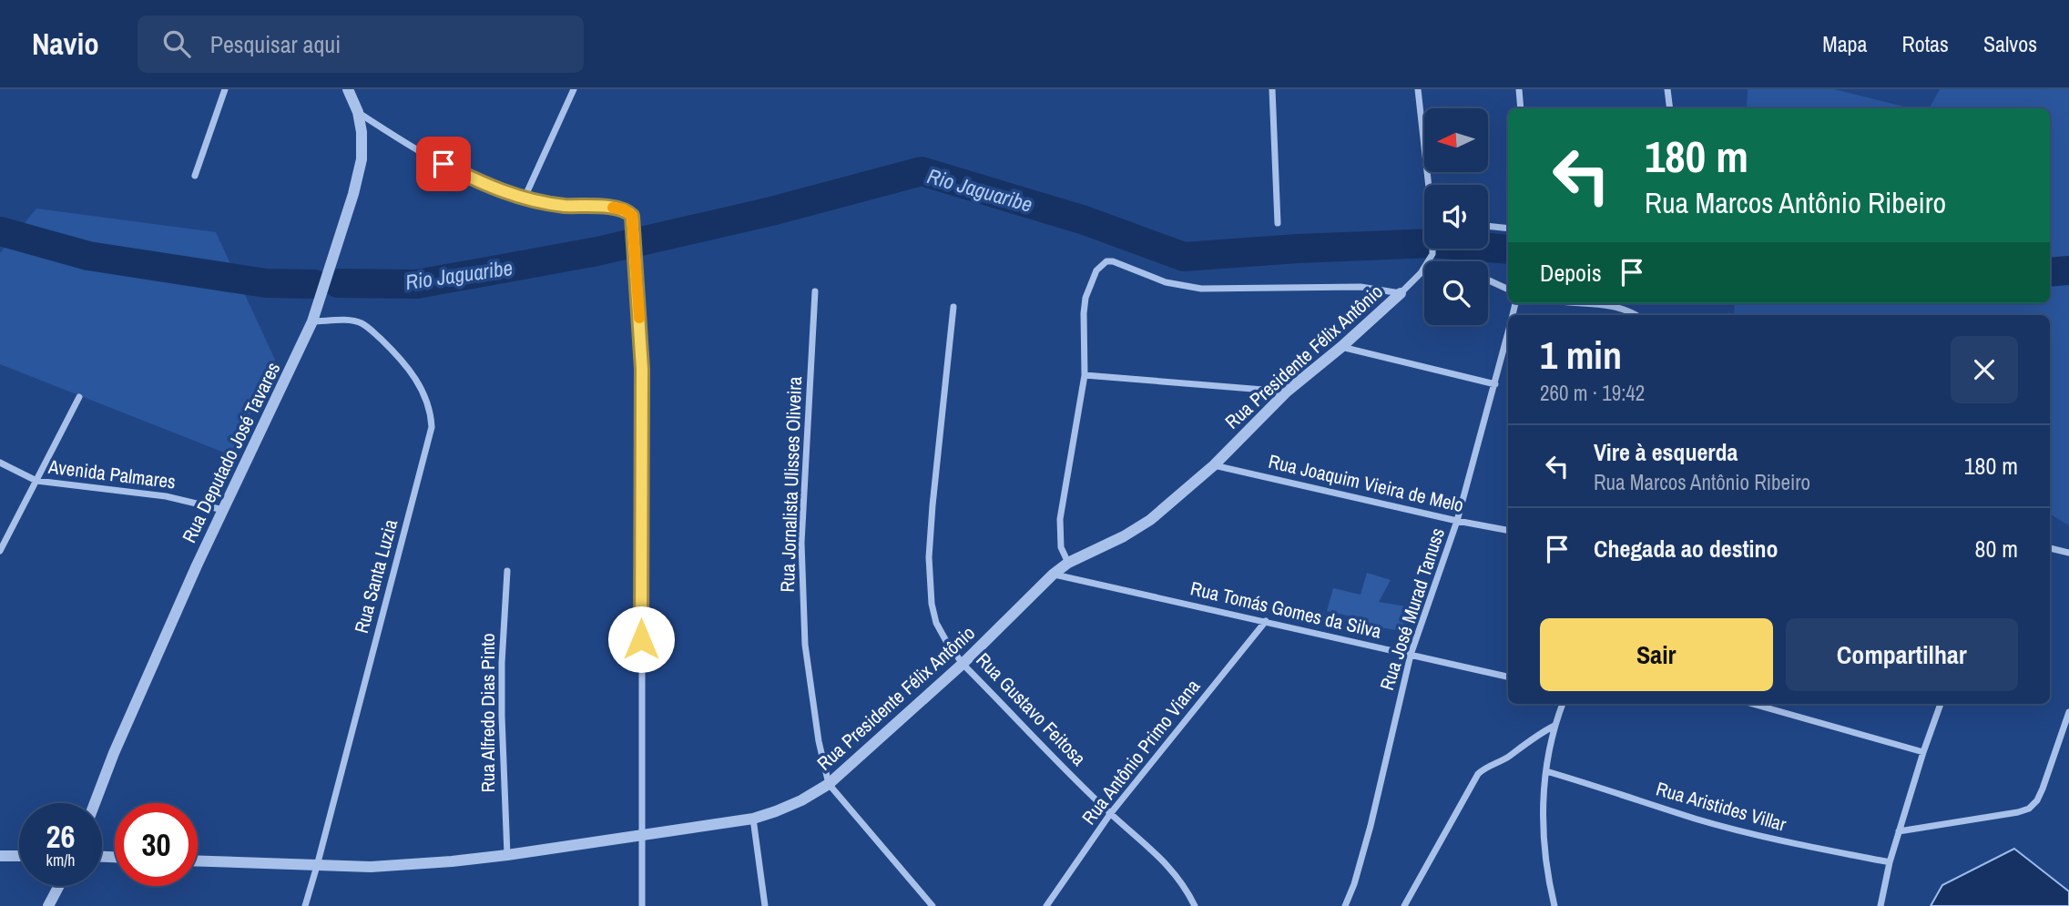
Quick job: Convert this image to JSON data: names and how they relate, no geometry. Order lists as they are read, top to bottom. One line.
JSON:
{"streets":{"street":["Rua Presidente Félix Antônio","Rua Deputado José Tavares","Avenida Palmares","Rua Joaquim Vieira de Melo","Rua Jornalista Ulisses Oliveira","Rua Santa Luzia","Rua José Murad Tanuss","Rua Tomás Gomes da Silva","Rua Gustavo Feitosa","Rua Alfredo Dias Pinto","Rua Antônio Primo Viana","Rua Aristides Villar"]},"crossings":[["Rua Presidente Félix Antônio","Rua Joaquim Vieira de Melo"],["Rua Presidente Félix Antônio","Rua Jornalista Ulisses Oliveira"],["Rua Presidente Félix Antônio","Rua Santa Luzia"],["Rua Presidente Félix Antônio","Rua Tomás Gomes da Silva"],["Rua Presidente Félix Antônio","Rua Gustavo Feitosa"],["Rua Presidente Félix Antônio","Rua Alfredo Dias Pinto"],["Rua Deputado José Tavares","Avenida Palmares"],["Rua Deputado José Tavares","Rua Santa Luzia"],["Rua Joaquim Vieira de Melo","Rua José Murad Tanuss"],["Rua José Murad Tanuss","Rua Tomás Gomes da Silva"],["Rua Tomás Gomes da Silva","Rua Antônio Primo Viana"],["Rua Gustavo Feitosa","Rua Antônio Primo Viana"]],"water":["Rio Jaguaribe"],"north":"left","page":{"header":"Navio","search":"Pesquisar aqui","nav":["Mapa","Rotas","Salvos"],"turn":["180 m","Rua Marcos Antônio Ribeiro"],"then":"Depois","heading":["1 min","260 m · 19:42"],"list":[{"name":"Vire à esquerda","note":"Rua Marcos Antônio Ribeiro","value":"180 m"},{"name":"Chegada ao destino","value":"80 m"}],"buttons":["Sair","Compartilhar"],"speed":"26 km/h","limit":"30"}}
